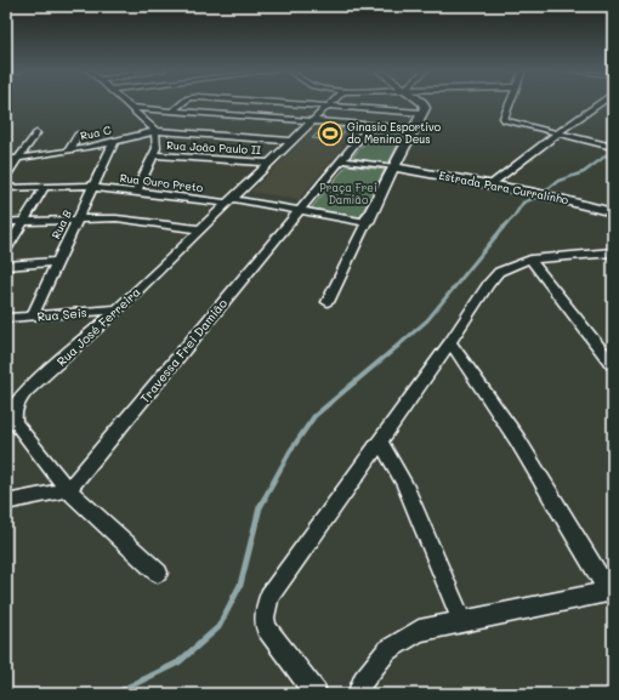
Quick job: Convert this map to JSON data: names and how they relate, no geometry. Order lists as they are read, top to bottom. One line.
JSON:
{"streets":{"street":["Rua C","Rua João Paulo II","Rua Ouro Preto","Estrada Para Curralinho","Rua B","Rua Seis","Rua José Ferreira","Travessa Frei Damião"]},"crossings":[["Rua C","Rua B"],["Rua C","Rua José Ferreira"],["Rua João Paulo II","Rua José Ferreira"],["Rua Ouro Preto","Rua B"],["Rua Ouro Preto","Rua José Ferreira"],["Rua B","Rua Seis"],["Rua Seis","Rua José Ferreira"],["Rua José Ferreira","Travessa Frei Damião"]],"parks":["Praça Frei Damião"],"places":{"sports":["Ginasio Esportivo do Menino Deus"]}}
